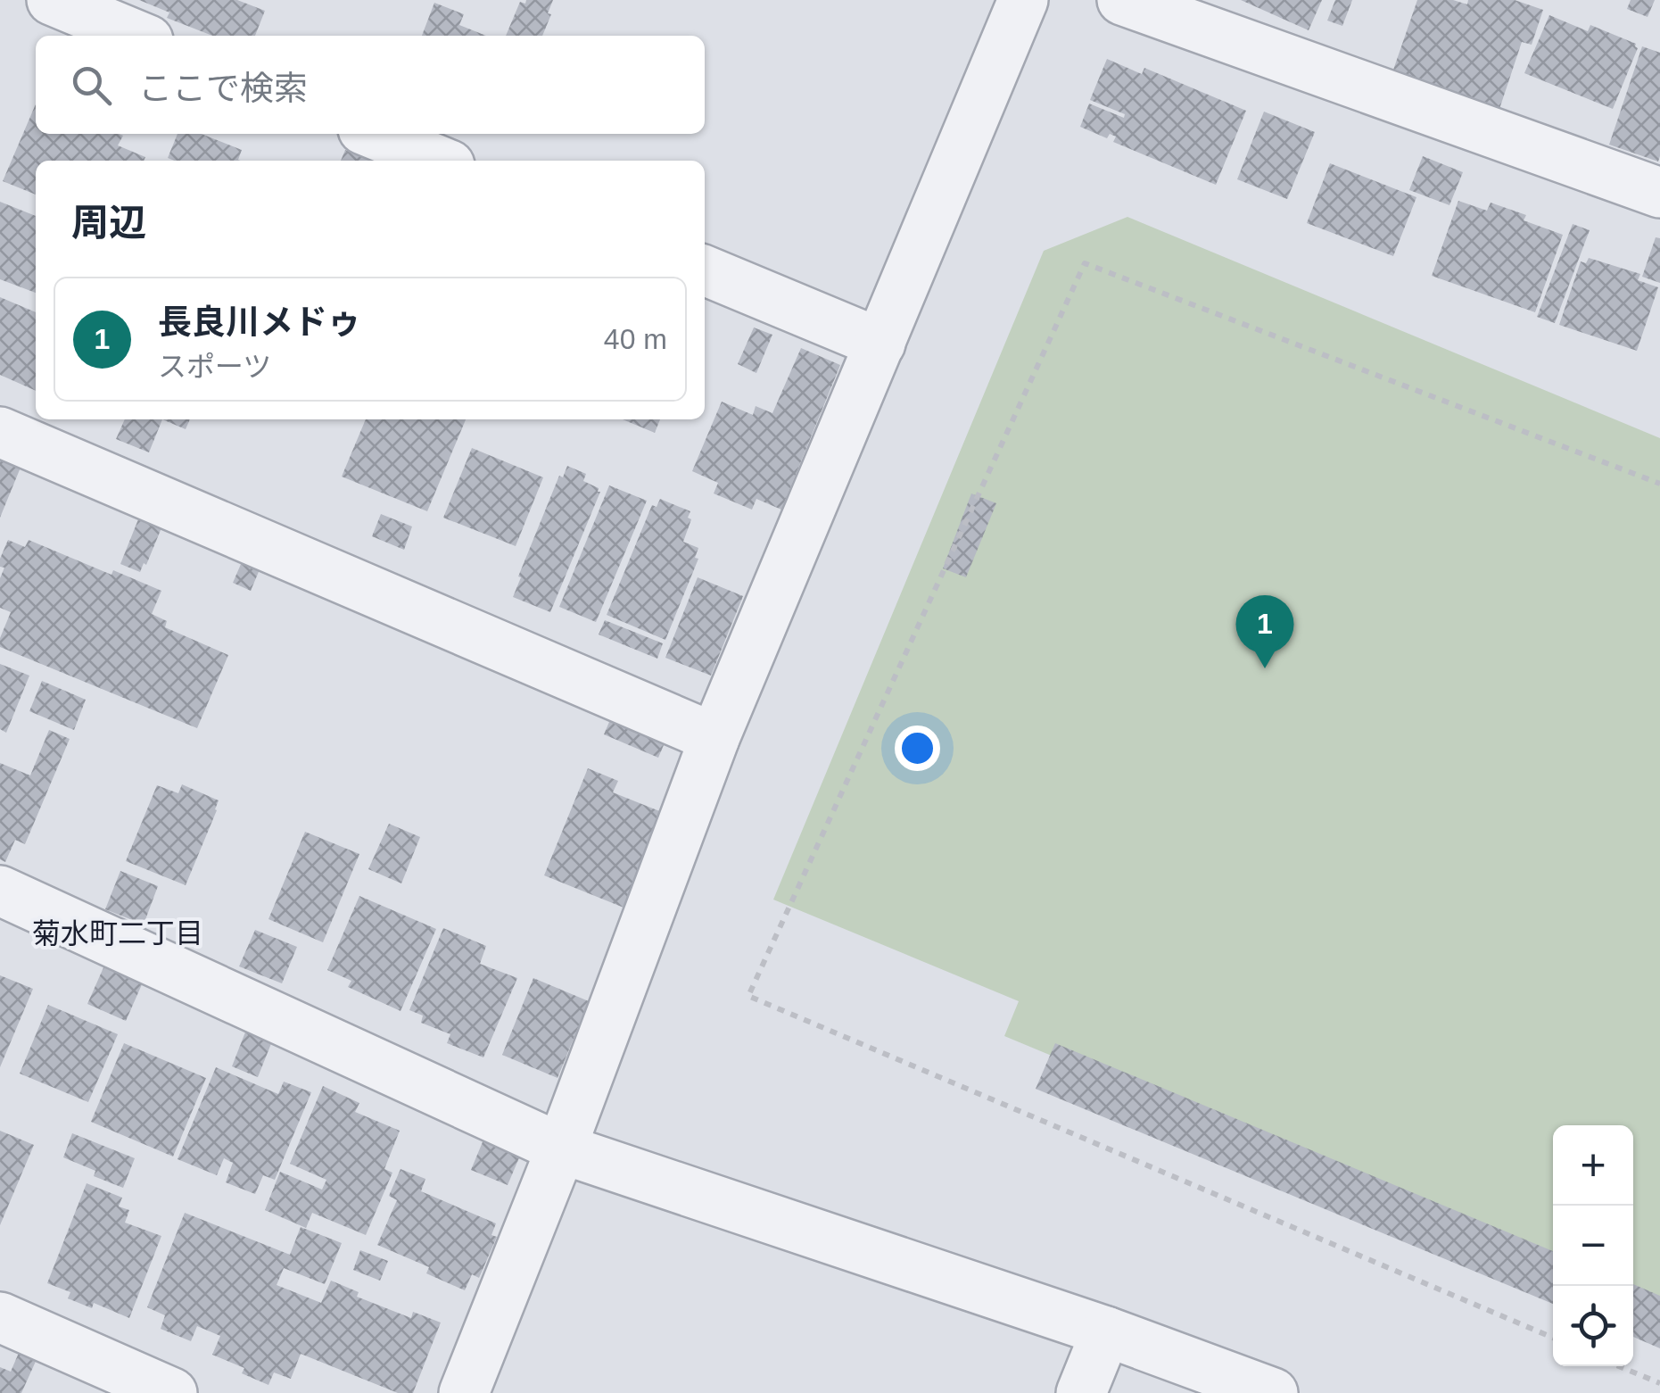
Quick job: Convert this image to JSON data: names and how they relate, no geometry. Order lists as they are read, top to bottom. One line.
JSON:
{"districts":["菊水町二丁目"],"page":{"search":"ここで検索","heading":"周辺","list":[{"mark":"1","name":"長良川メドゥ","note":"スポーツ","value":"40 m"}],"pins":"1","map_buttons":["+","−"]}}
